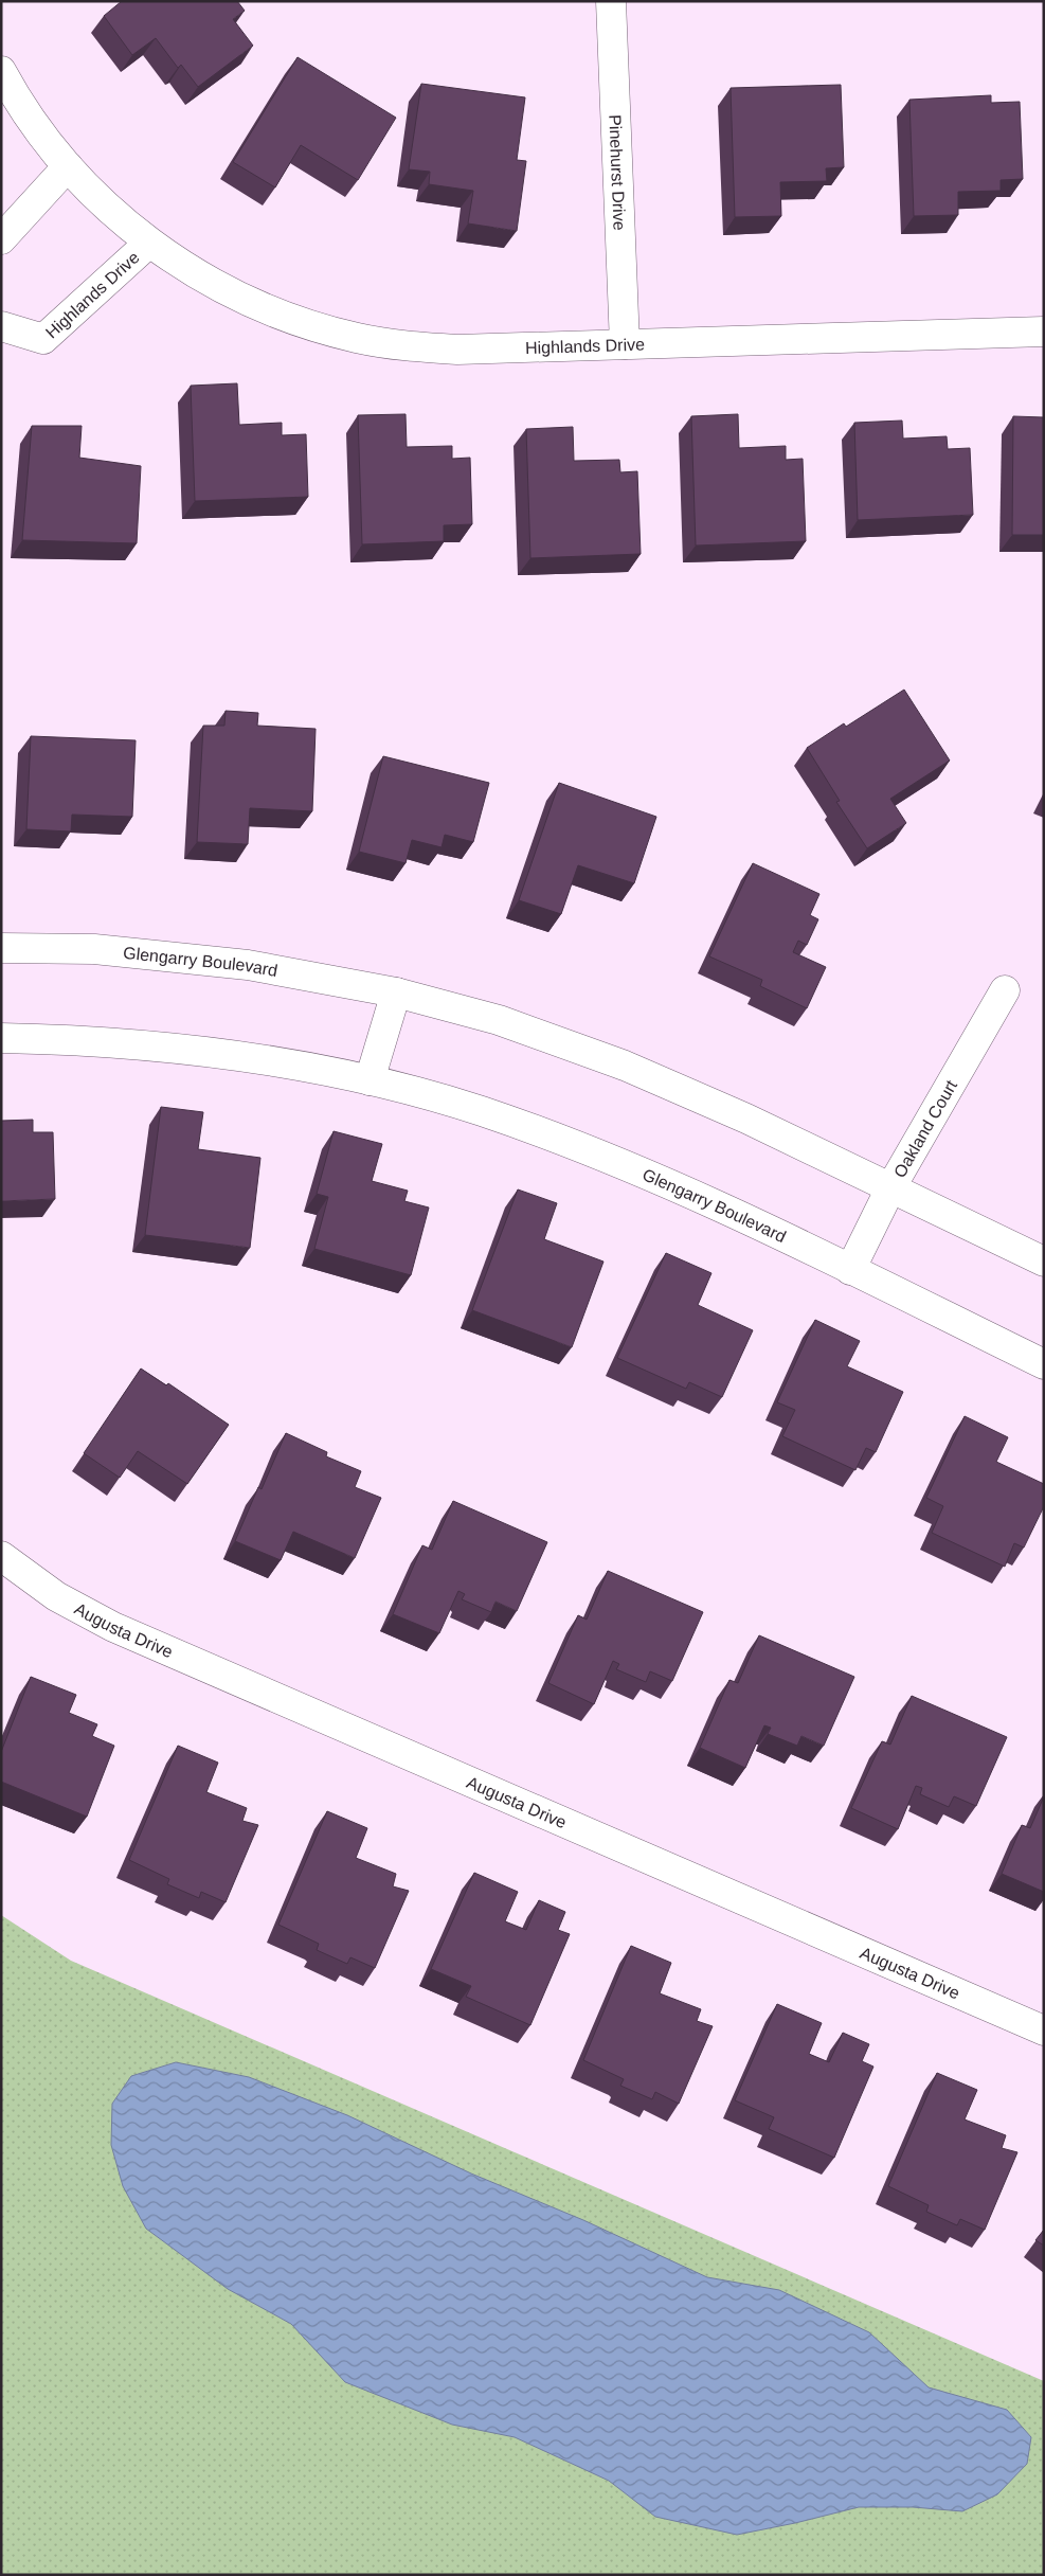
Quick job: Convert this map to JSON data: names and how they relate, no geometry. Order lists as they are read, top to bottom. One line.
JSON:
{"streets":{"street":["Pinehurst Drive","Highlands Drive","Glengarry Boulevard","Oakland Court","Augusta Drive"]},"crossings":[["Pinehurst Drive","Highlands Drive"],["Glengarry Boulevard","Oakland Court"]]}
